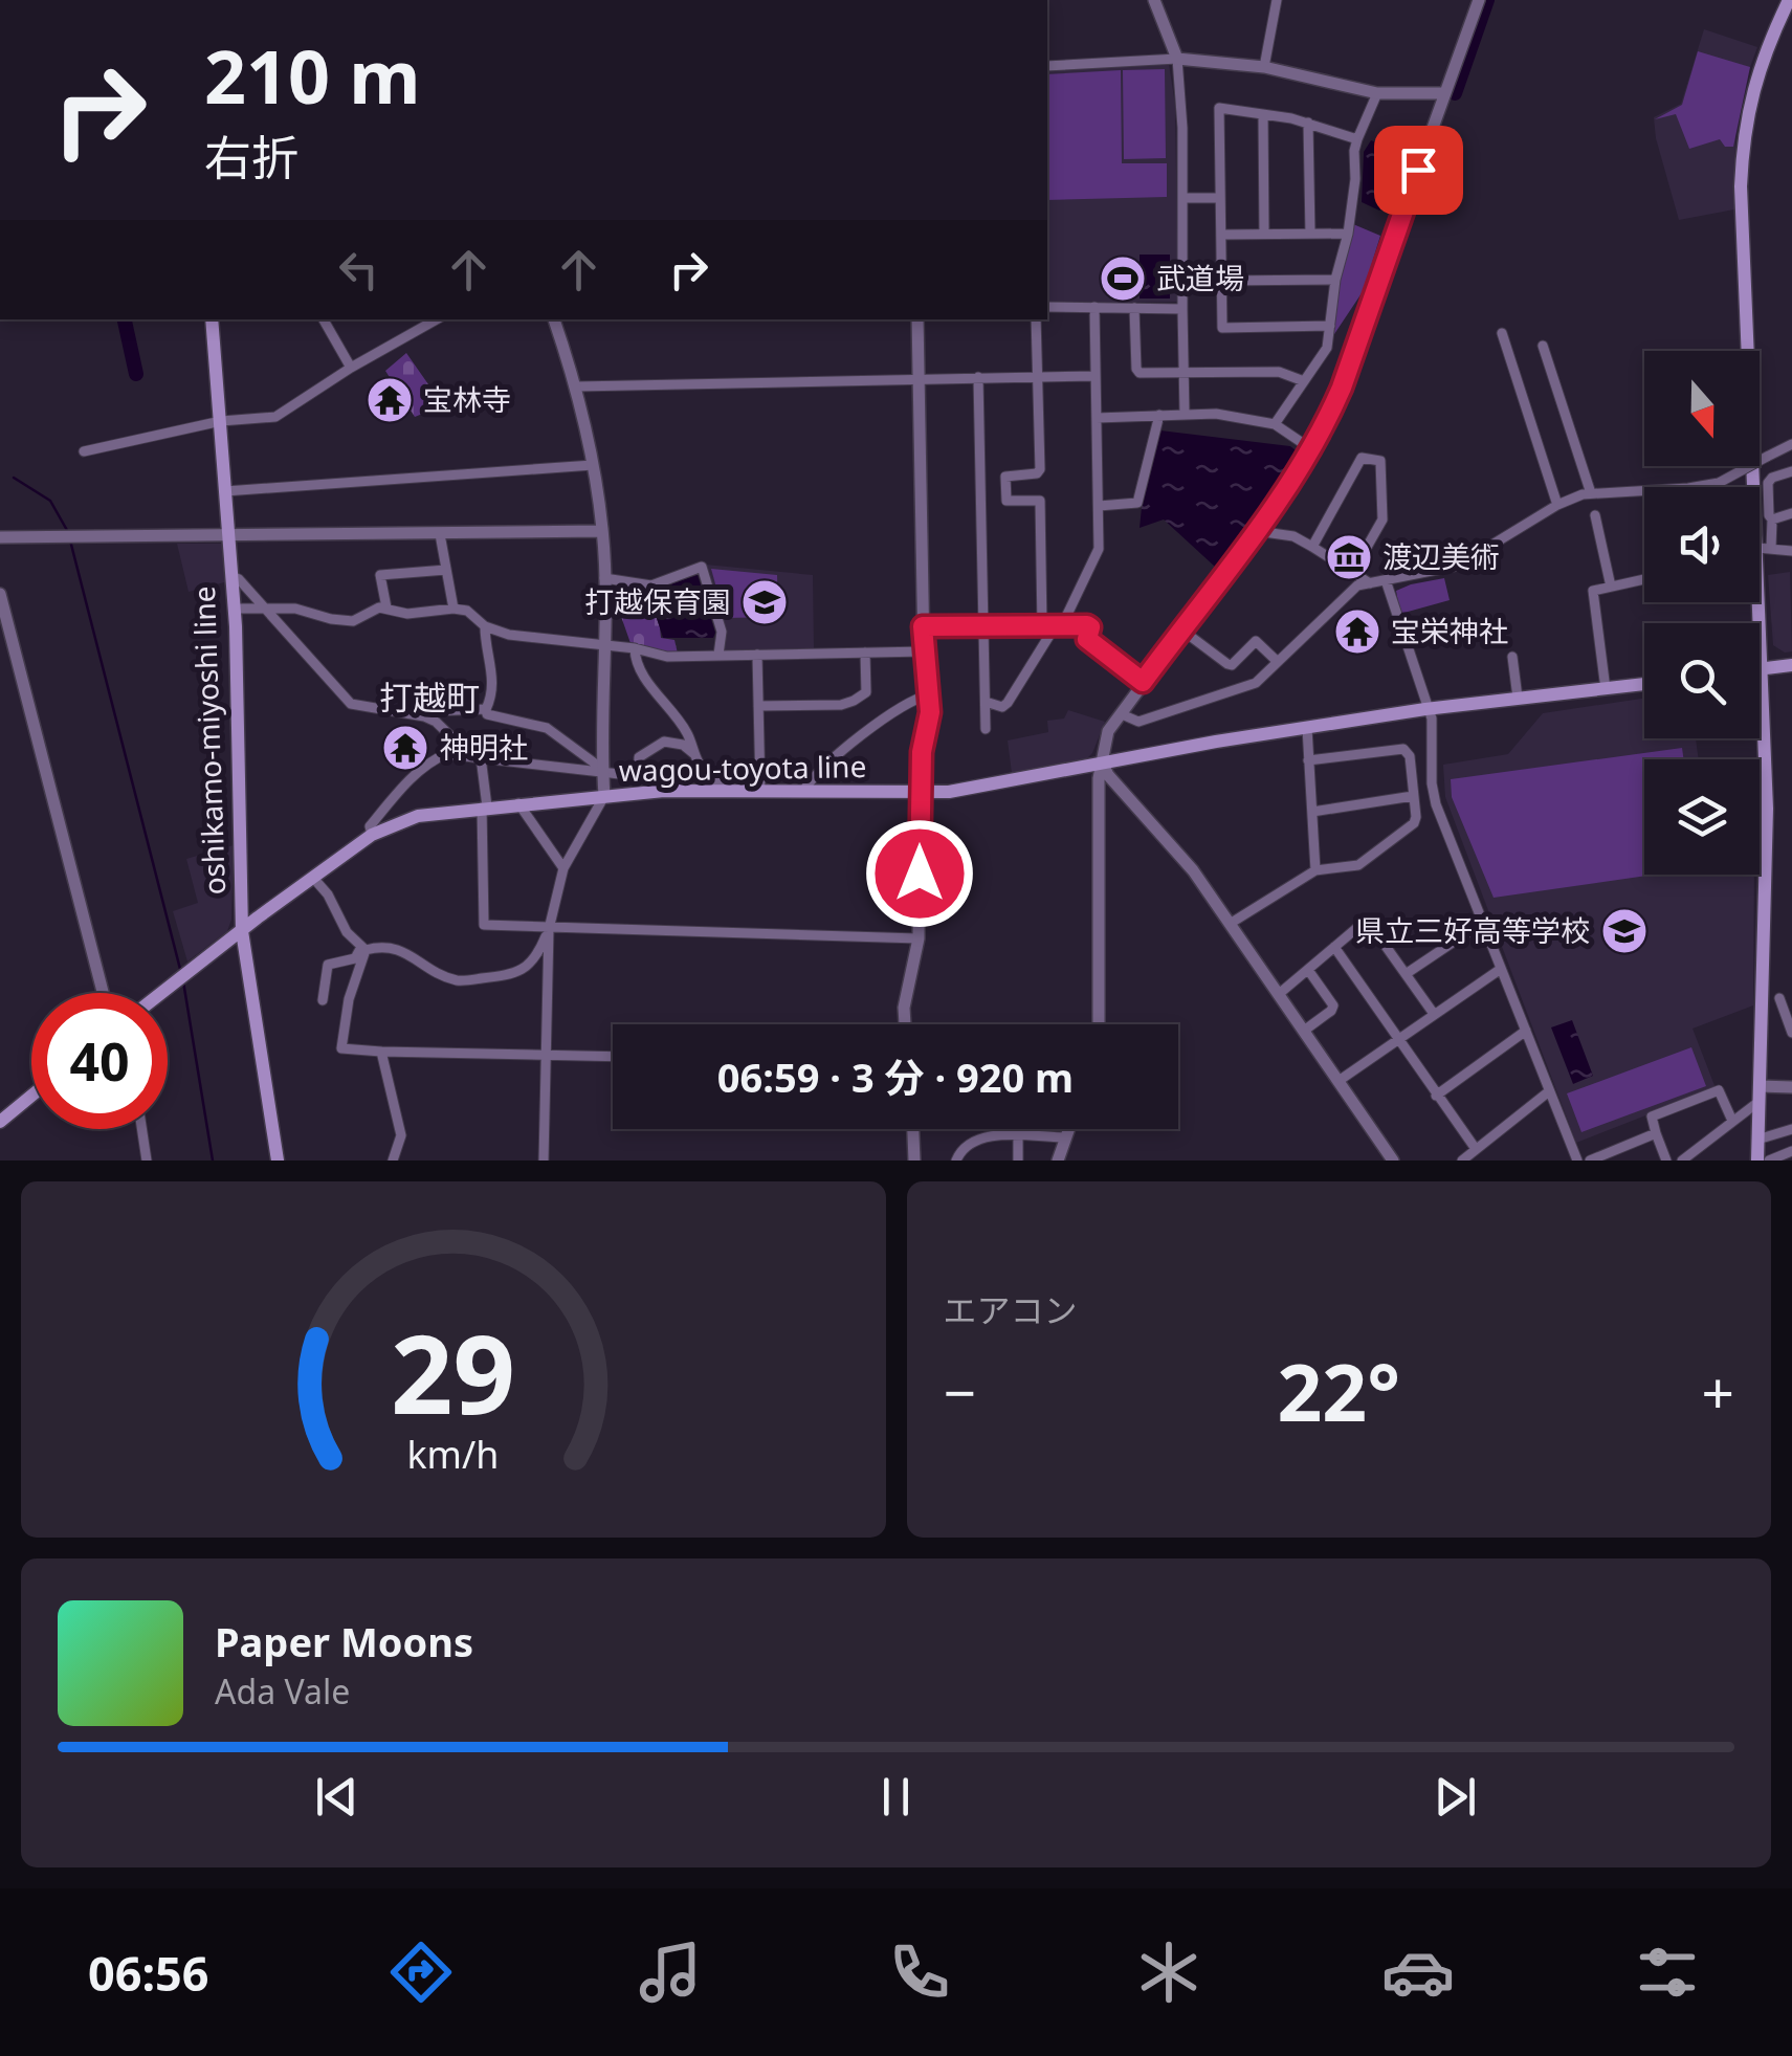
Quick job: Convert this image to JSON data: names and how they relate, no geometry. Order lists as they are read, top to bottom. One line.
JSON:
{"streets":{"main road":["oshikamo-miyoshi line","wagou-toyota line"]},"crossings":[["oshikamo-miyoshi line","wagou-toyota line"]],"districts":["打越町"],"places":{"sports":["武道場"],"temple":["宝林寺","宝栄神社","神明社"],"museum":["渡辺美術"],"school or university":["打越保育園","県立三好高等学校"]},"north":"bottom","page":{"turn":["210 m","右折"],"limit":"40","trip":"06:59 · 3 分 · 920 m","tile":"エアコン","heat":["−","22°","+"],"song":["Paper Moons","Ada Vale"],"tabs":"06:56","gauge":["29","km/h"]}}
